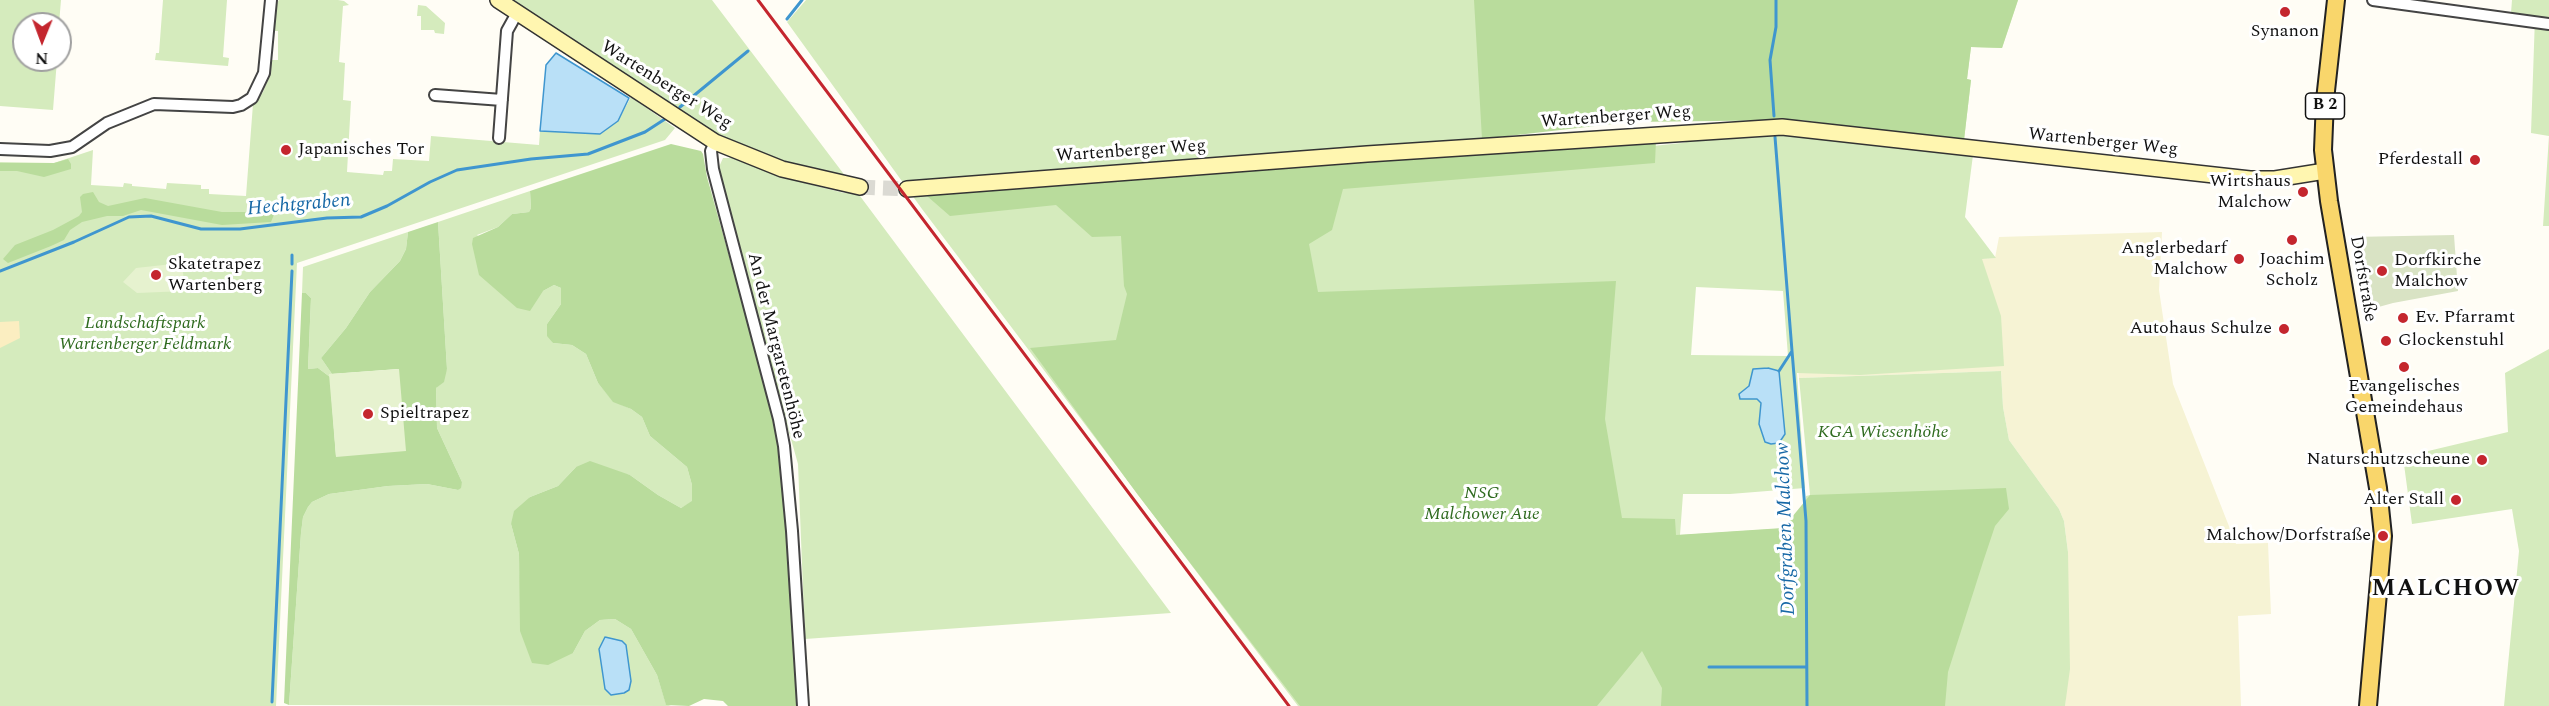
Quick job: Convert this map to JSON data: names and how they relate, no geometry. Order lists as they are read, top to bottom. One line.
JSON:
{"streets":{"main road":["Wartenberger Weg","B 2","Dorfstraße"],"street":["An der Margaretenhöhe"]},"crossings":[["Wartenberger Weg","Dorfstraße"],["Wartenberger Weg","An der Margaretenhöhe"]],"districts":["MALCHOW"],"water":["Hechtgraben","Dorfgraben Malchow"],"parks":["Landschaftspark Wartenberger Feldmark","KGA Wiesenhöhe","NSG Malchower Aue"],"places":["Synanon","Japanisches Tor","Pferdestall","Wirtshaus Malchow","Joachim Scholz","Anglerbedarf Malchow","Dorfkirche Malchow","Skatetrapez Wartenberg","Ev. Pfarramt","Autohaus Schulze","Glockenstuhl","Evangelisches Gemeindehaus","Spieltrapez","Naturschutzscheune","Alter Stall","Malchow/Dorfstraße"],"north":"bottom"}
